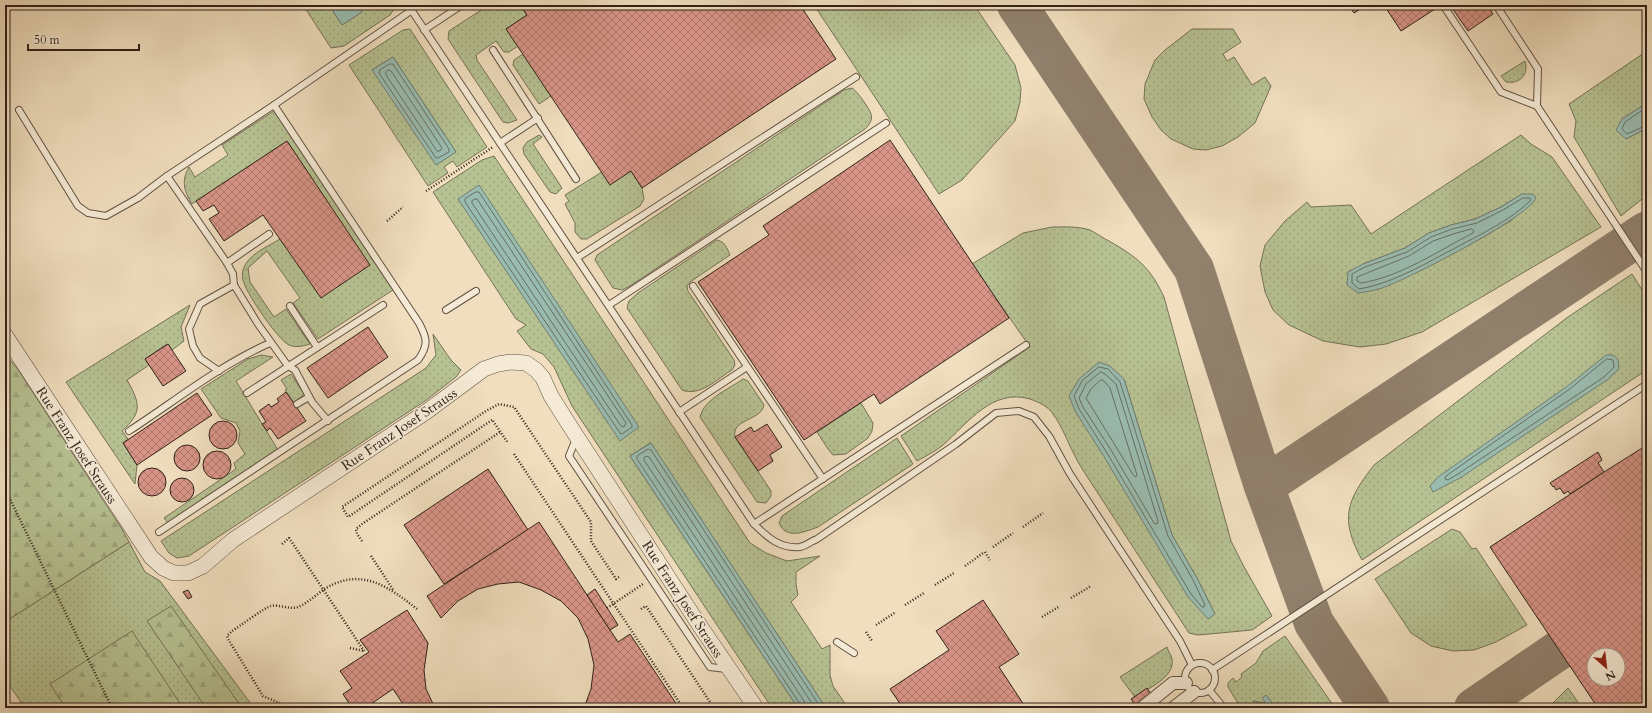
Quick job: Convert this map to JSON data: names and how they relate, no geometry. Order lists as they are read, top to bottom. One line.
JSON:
{"streets":{"street":["Rue Franz Josef Strauss"]},"scale_bar":"50 m","north":"bottom right"}
